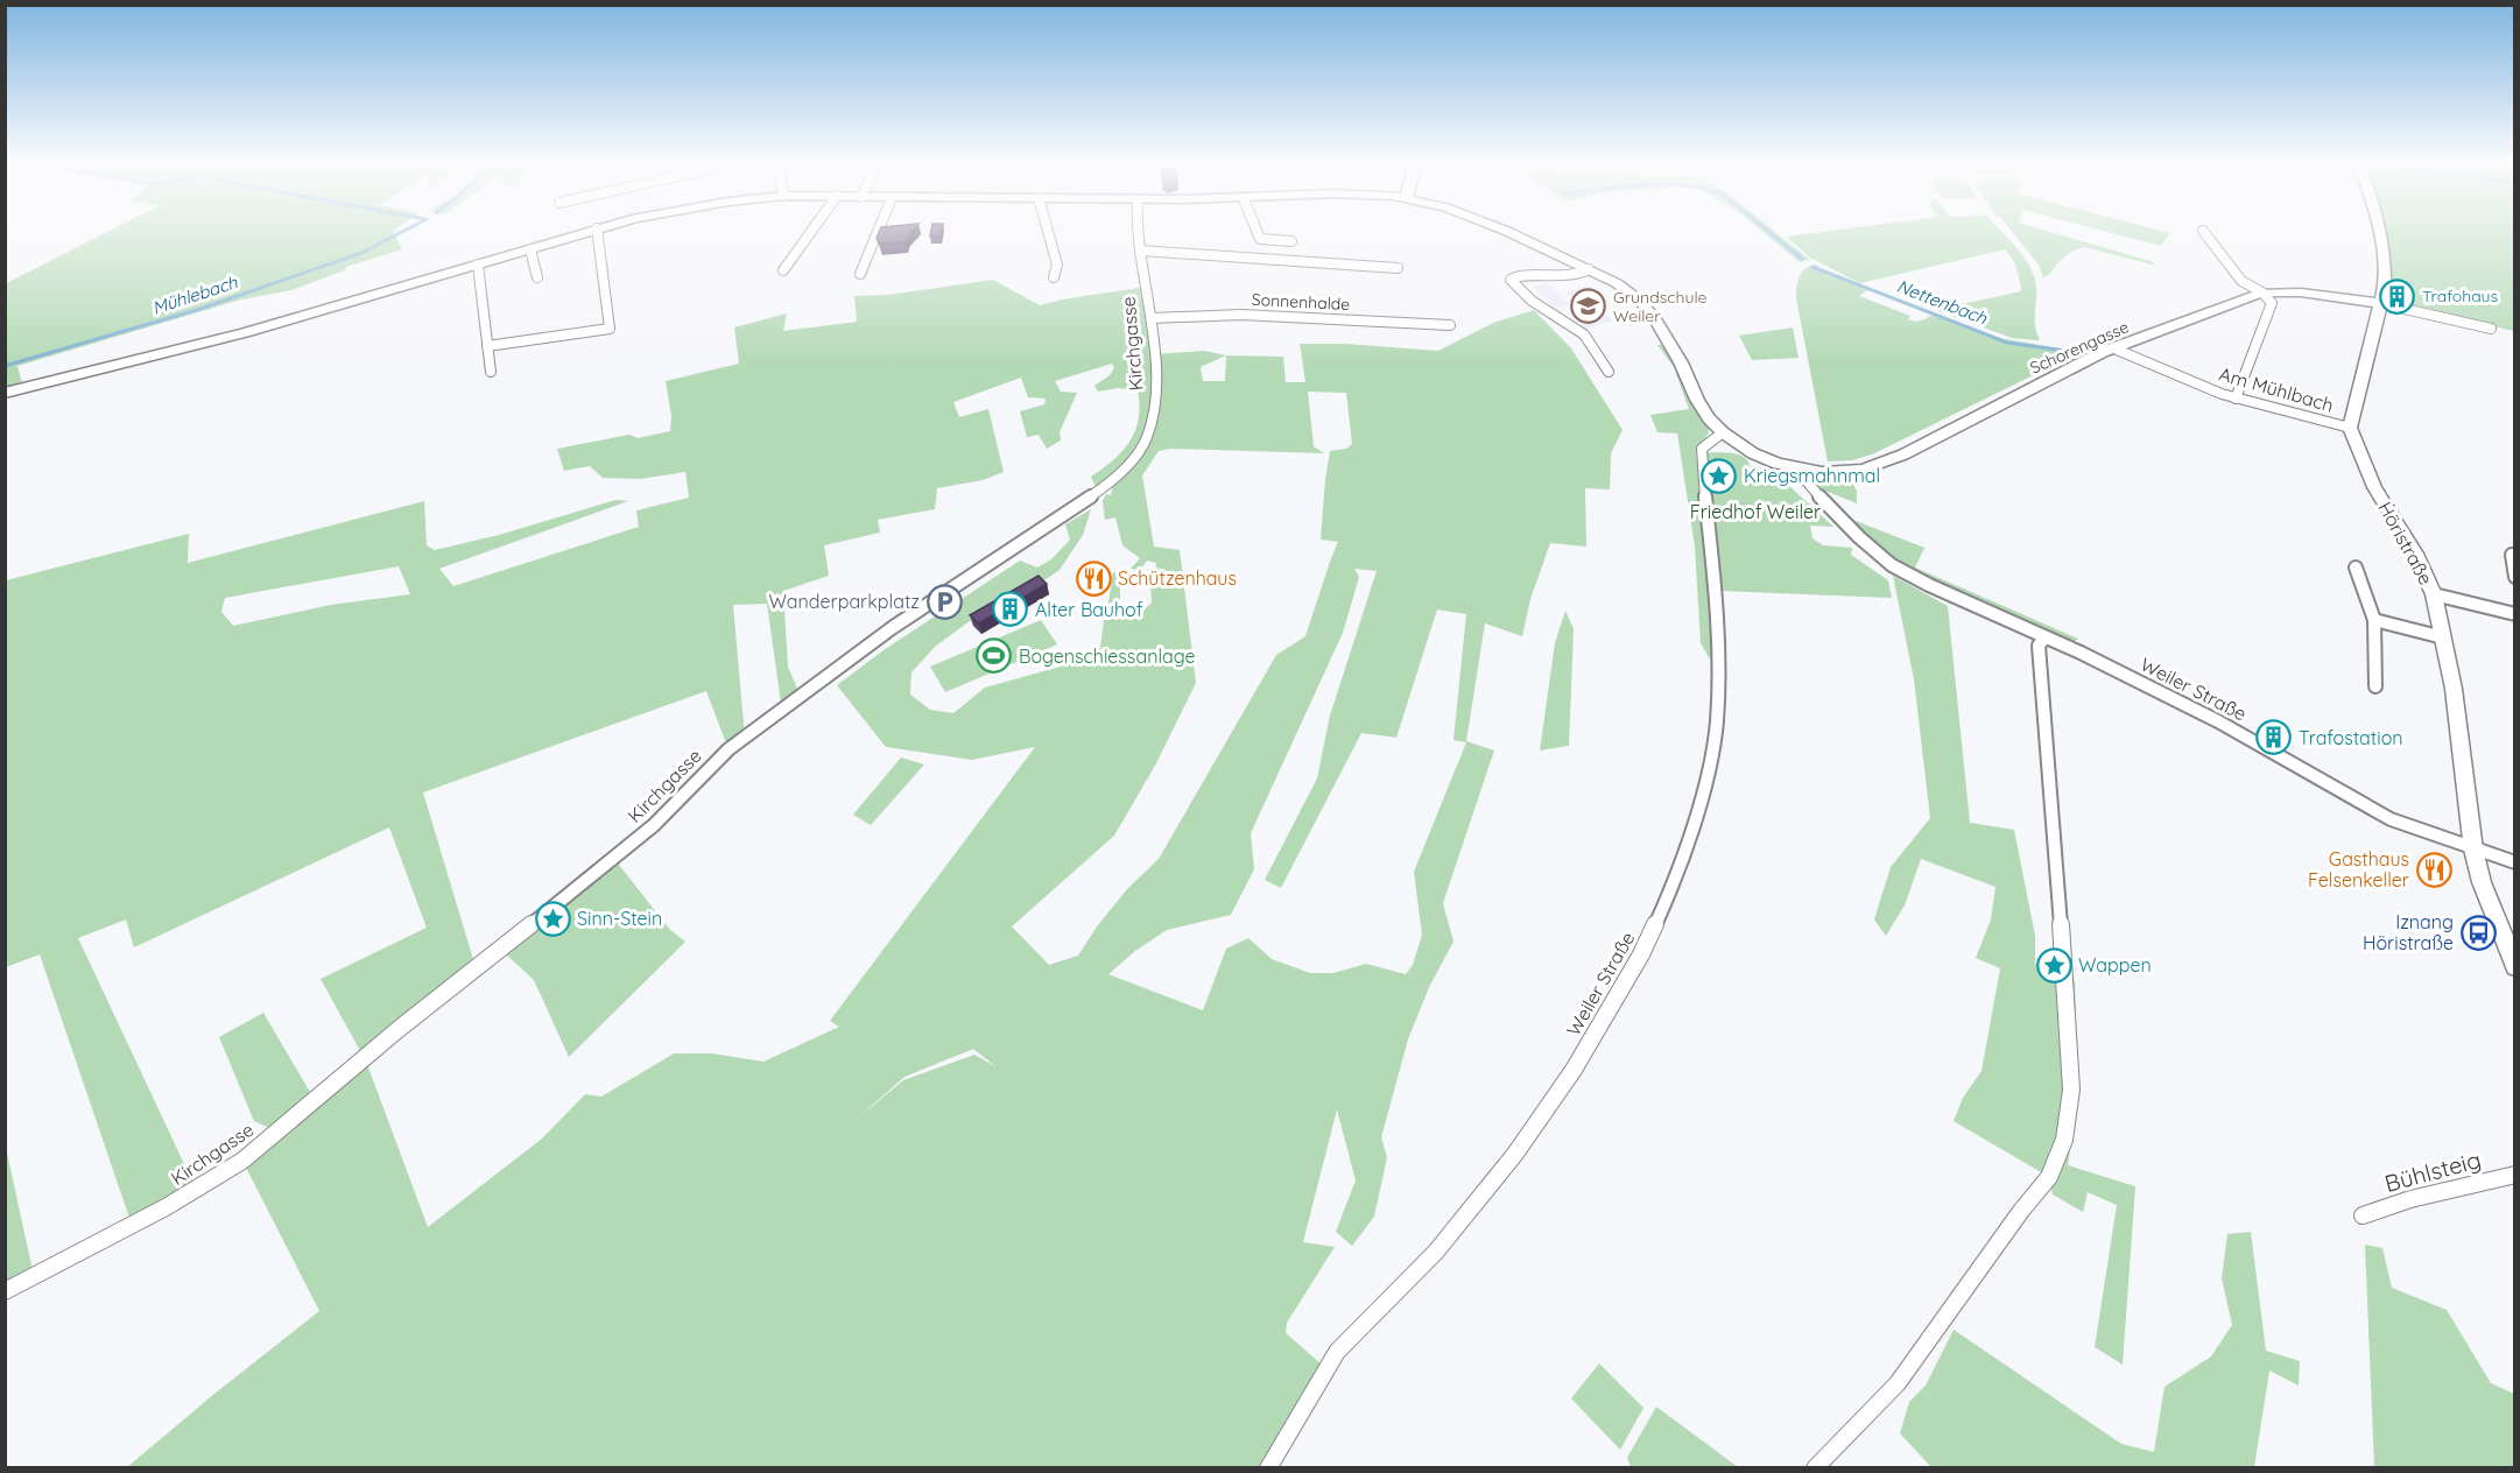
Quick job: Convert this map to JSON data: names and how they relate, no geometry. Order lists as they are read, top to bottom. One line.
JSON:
{"streets":{"street":["Sonnenhalde","Kirchgasse","Schorengasse","Am Mühlbach","Höristraße","Weiler Straße","Bühlsteig"]},"crossings":[["Sonnenhalde","Kirchgasse"],["Schorengasse","Am Mühlbach"],["Schorengasse","Weiler Straße"],["Am Mühlbach","Höristraße"],["Höristraße","Weiler Straße"]],"water":["Mühlebach","Nettenbach"],"parks":["Friedhof Weiler"],"places":{"building":["Trafohaus","Alter Bauhof","Trafostation"],"school or university":["Grundschule Weiler"],"place":["Kriegsmahnmal","Sinn-Stein","Wappen"],"restaurant":["Schützenhaus","Gasthaus Felsenkeller"],"parking":["Wanderparkplatz"],"sports":["Bogenschiessanlage"],"bus stop":["Iznang Höristraße"]}}
